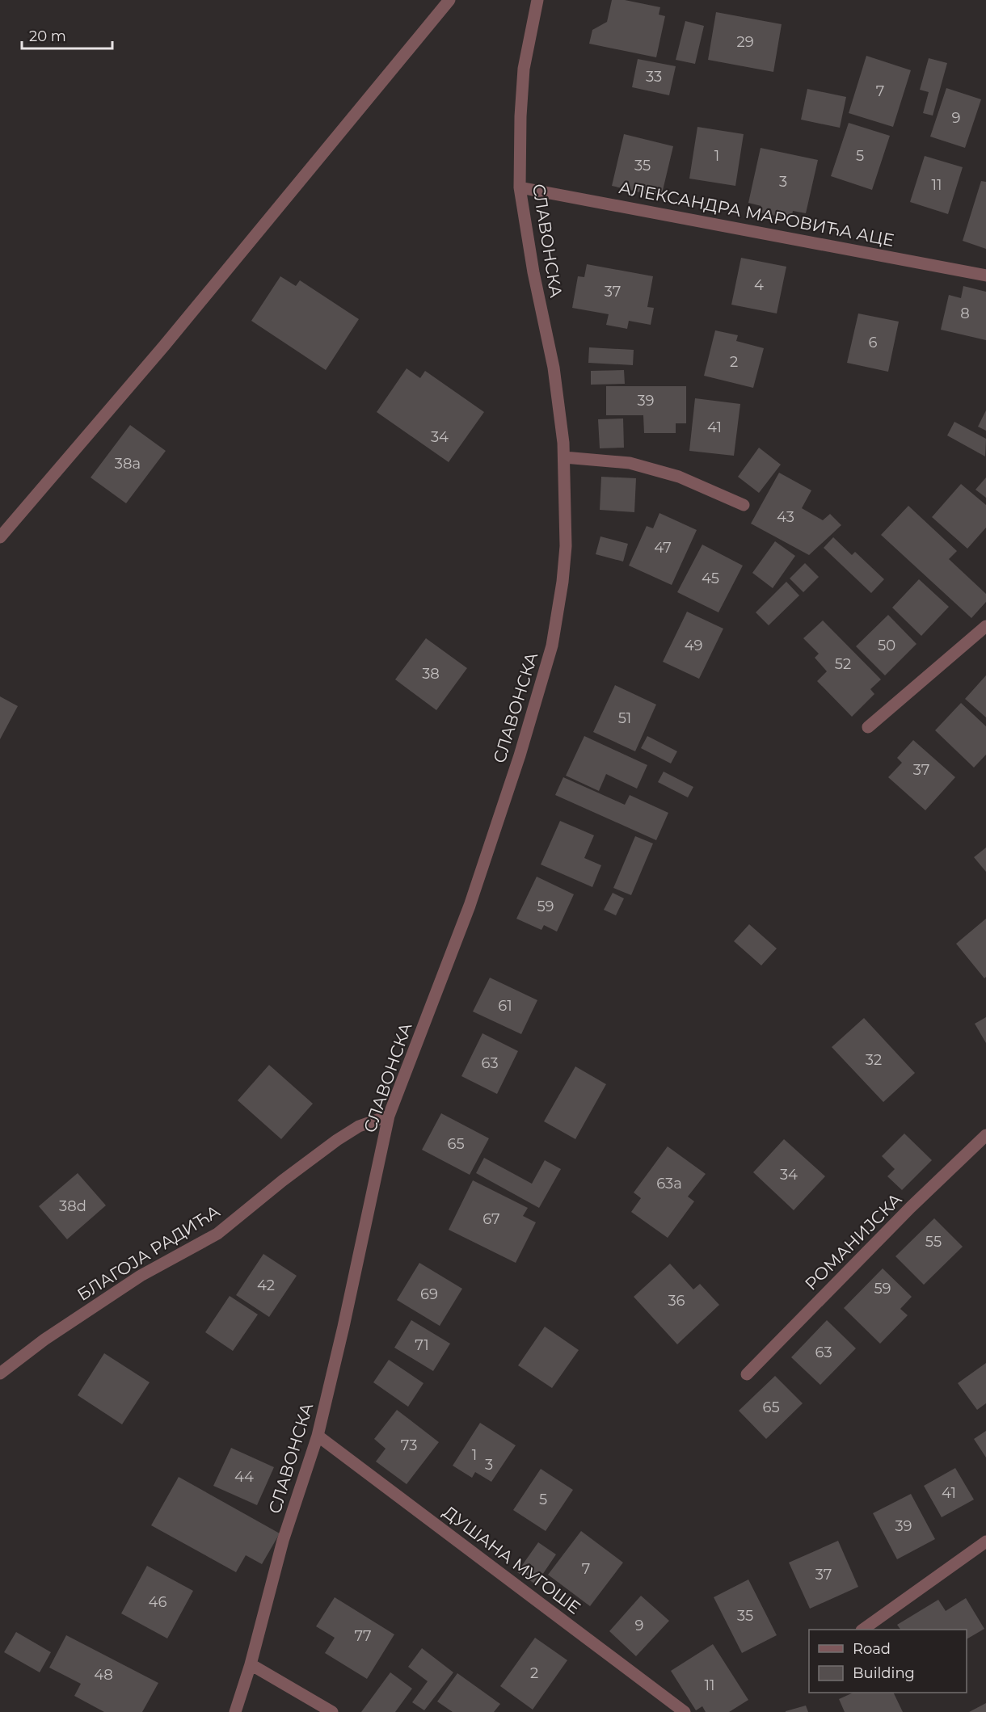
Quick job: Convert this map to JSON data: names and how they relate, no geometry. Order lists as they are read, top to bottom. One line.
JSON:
{"streets":{"street":["АЛЕКСАНДРА МАРОВИЋА АЦЕ","СЛАВОНСКА","РОМАНИЈСКА","БЛАГОЈА РАДИЋА","ДУШАНА МУГОШЕ"]},"crossings":[["АЛЕКСАНДРА МАРОВИЋА АЦЕ","СЛАВОНСКА"],["СЛАВОНСКА","БЛАГОЈА РАДИЋА"],["СЛАВОНСКА","ДУШАНА МУГОШЕ"]],"house_numbers":["29","33","7","9","1","5","35","3","11","4","37","8","6","2","39","41","34","38a","43","47","45","49","50","52","38","51","37","59","61","32","63","65","34","63a","38d","67","55","42","59","69","36","71","63","65","73","1","3","44","41","5","39","7","37","46","35","9","77","2","48","11"],"legend":["Road","Building"],"scale_bar":"20 m"}
